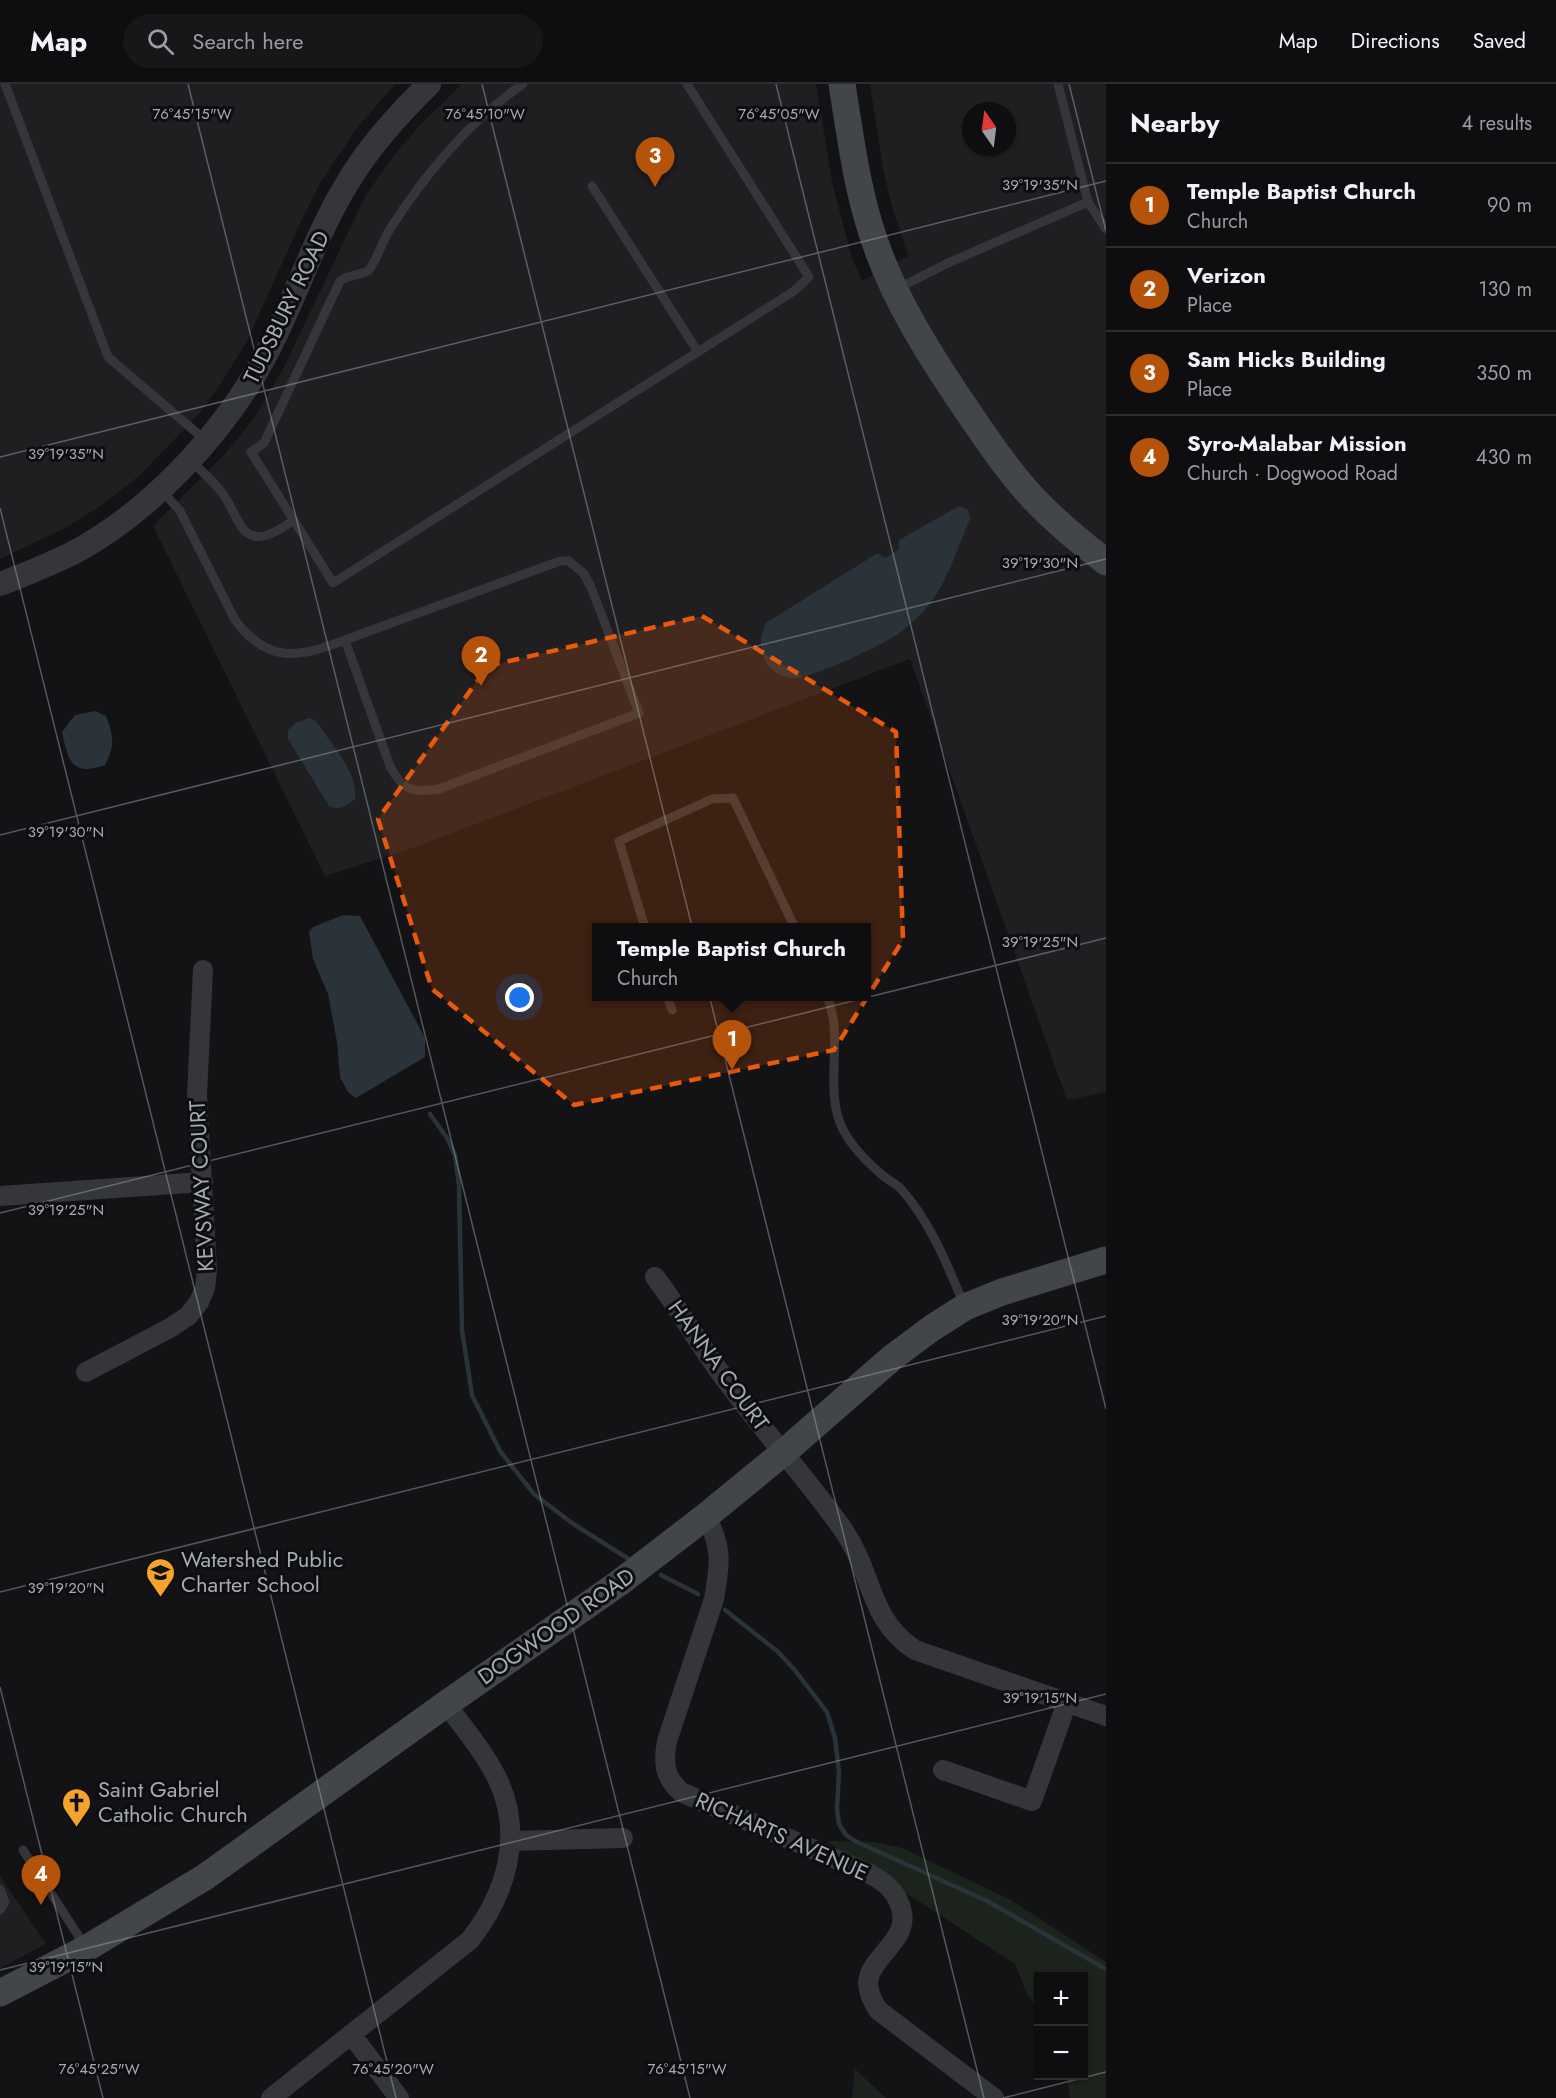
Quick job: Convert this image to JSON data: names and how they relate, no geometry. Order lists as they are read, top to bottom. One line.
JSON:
{"streets":{"main road":["DOGWOOD ROAD"],"street":["TUDSBURY ROAD","KEVSWAY COURT","HANNA COURT","RICHARTS AVENUE"]},"crossings":[["HANNA COURT","DOGWOOD ROAD"],["DOGWOOD ROAD","RICHARTS AVENUE"]],"places":{"school or university":["Watershed Public Charter School"],"church":["Saint Gabriel Catholic Church"]},"north":"top","page":{"header":"Map","search":"Search here","nav":["Map","Directions","Saved"],"heading":["Nearby","4 results"],"pins":["3","2","1","4"],"list":[{"mark":"1","name":"Temple Baptist Church","note":"Church","value":"90 m"},{"mark":"2","name":"Verizon","note":"Place","value":"130 m"},{"mark":"3","name":"Sam Hicks Building","note":"Place","value":"350 m"},{"mark":"4","name":"Syro-Malabar Mission","note":"Church · Dogwood Road","value":"430 m"}],"popup":["Temple Baptist Church","Church"],"map_buttons":["+","−"]},"coordinates":["76°45'15\"W","76°45'10\"W","76°45'05\"W","39°19'35\"N","39°19'30\"N","39°19'25\"N","39°19'20\"N","39°19'15\"N","76°45'25\"W","76°45'20\"W"]}
